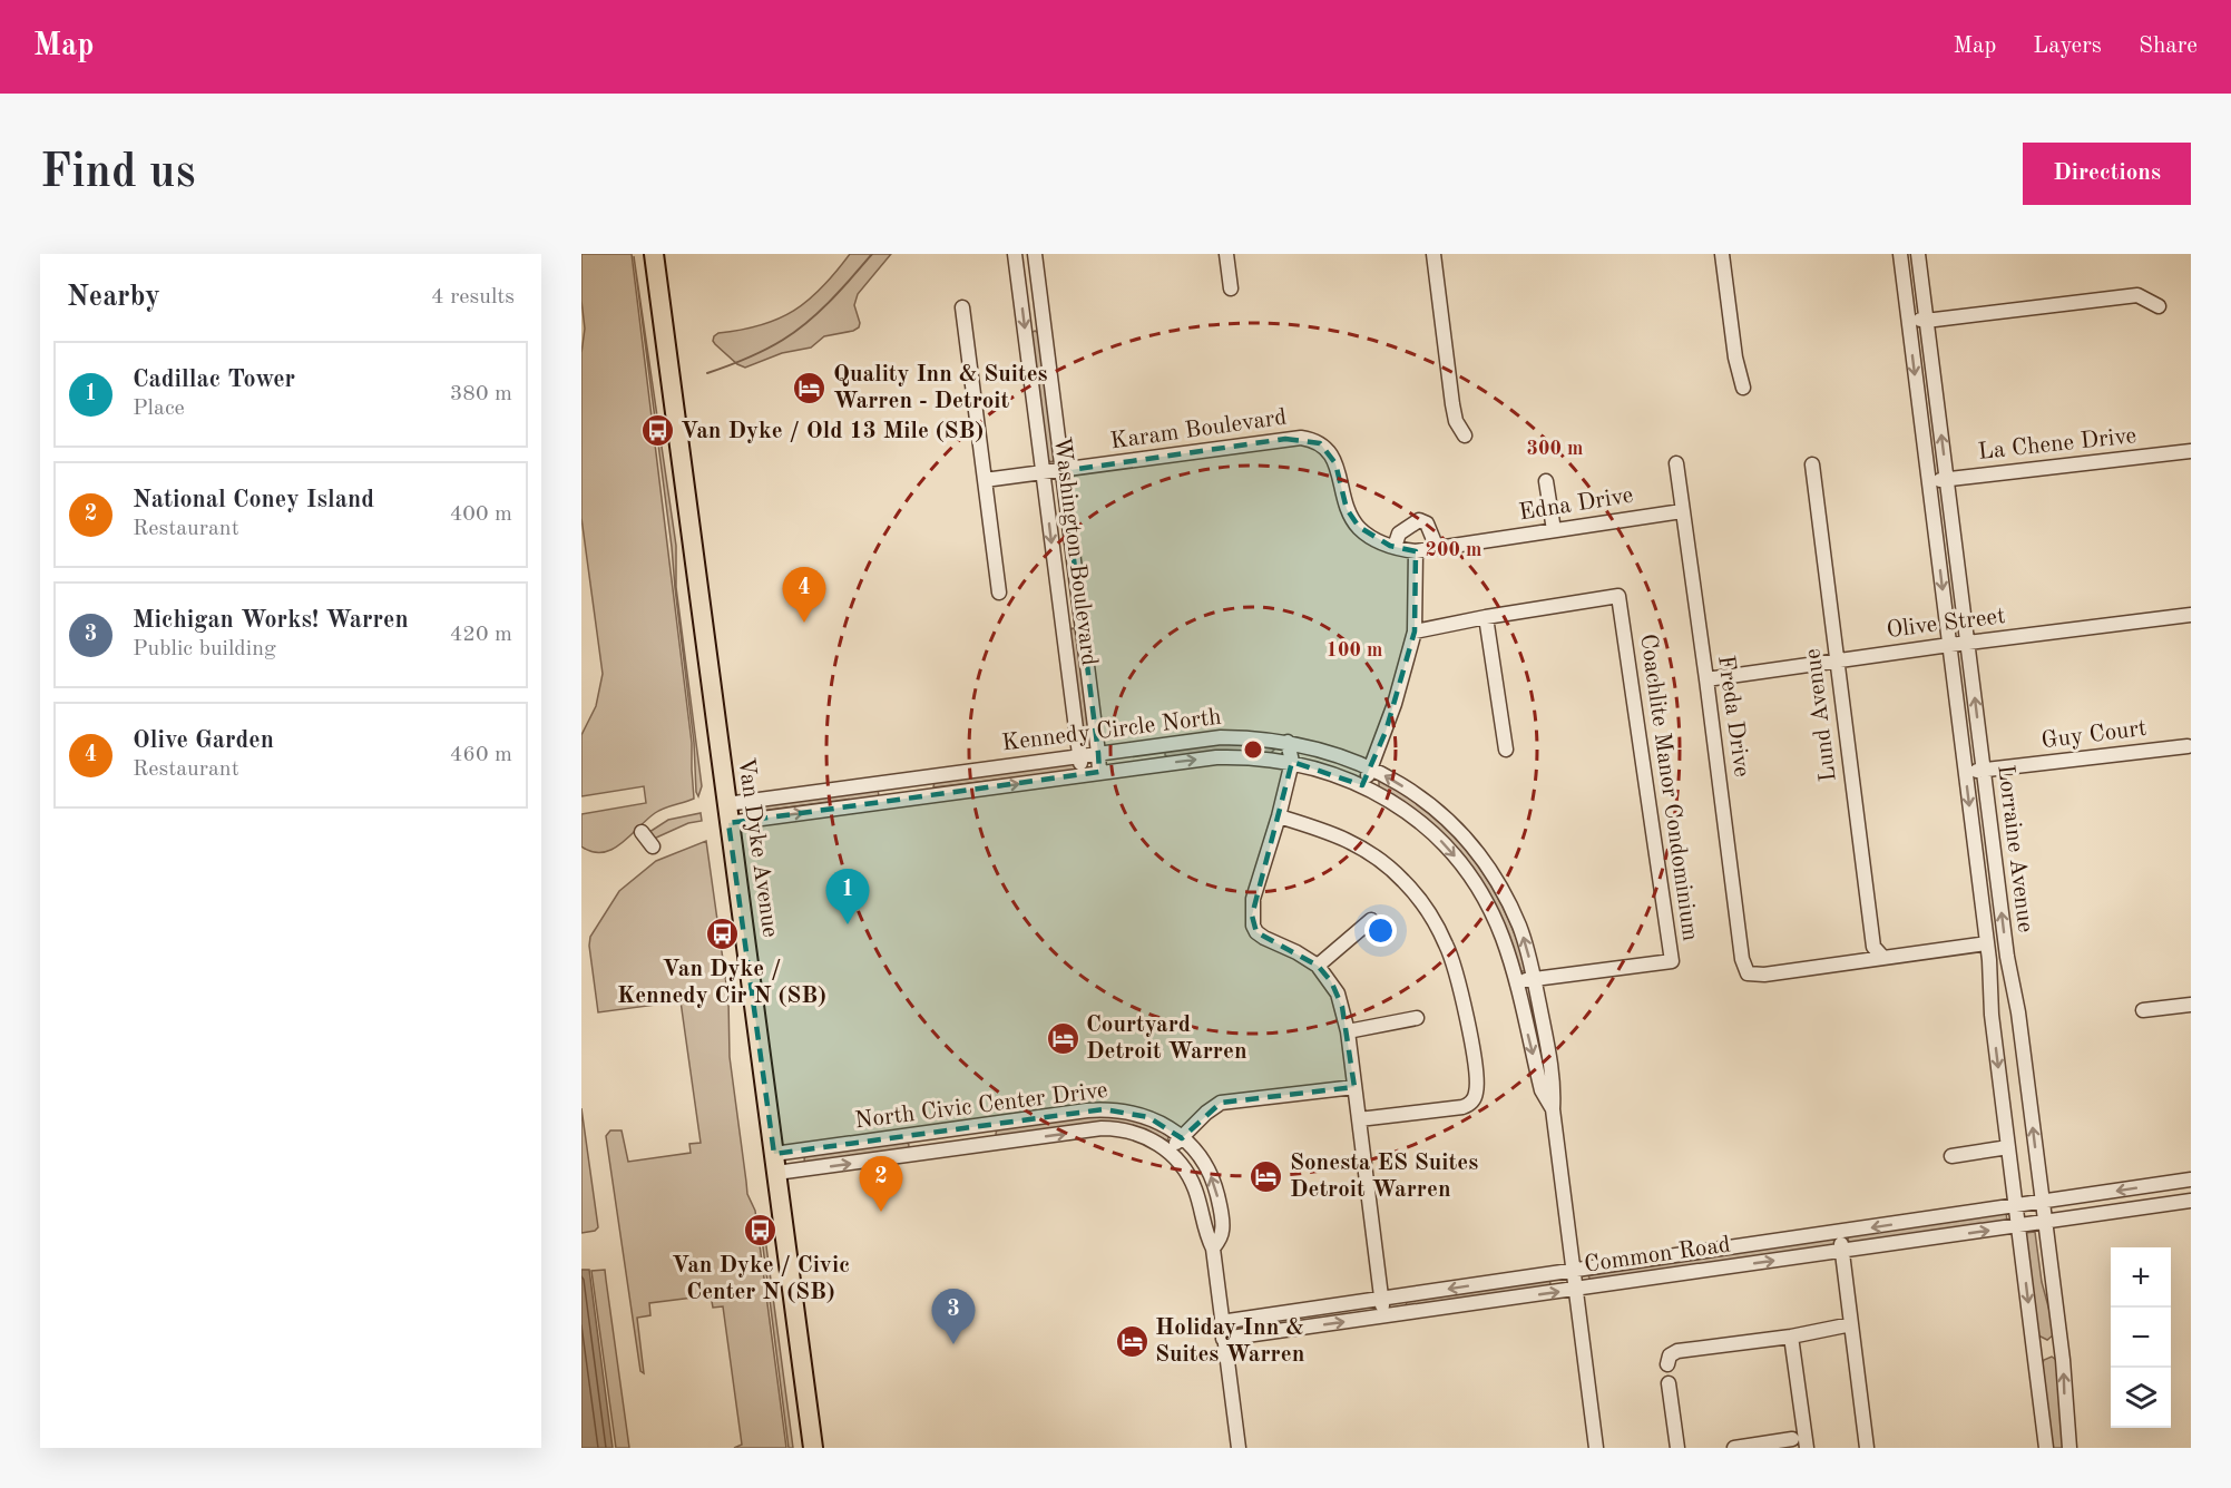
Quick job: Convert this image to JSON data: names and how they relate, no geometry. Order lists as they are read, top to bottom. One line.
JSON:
{"streets":{"main road":["Van Dyke Avenue"],"street":["Karam Boulevard","La Chene Drive","Edna Drive","Washington Boulevard","Olive Street","Lund Avenue","Freda Drive","Kennedy Circle North","Guy Court","Coachlite Manor Condominium","Lorraine Avenue","North Civic Center Drive","Common Road"]},"crossings":[["Karam Boulevard","Edna Drive"],["Karam Boulevard","Washington Boulevard"],["La Chene Drive","Lorraine Avenue"],["Edna Drive","Freda Drive"],["Washington Boulevard","Kennedy Circle North"],["Olive Street","Lund Avenue"],["Olive Street","Freda Drive"],["Olive Street","Lorraine Avenue"],["Lund Avenue","Freda Drive"],["Kennedy Circle North","Coachlite Manor Condominium"],["Kennedy Circle North","Van Dyke Avenue"],["Kennedy Circle North","Common Road"],["Guy Court","Lorraine Avenue"],["Van Dyke Avenue","North Civic Center Drive"],["Lorraine Avenue","Common Road"],["North Civic Center Drive","Common Road"]],"places":{"hotel":["Quality Inn & Suites Warren - Detroit","Courtyard Detroit Warren","Sonesta ES Suites Detroit Warren","Holiday Inn & Suites Warren"],"bus stop":["Van Dyke / Old 13 Mile (SB)","Van Dyke / Kennedy Cir N (SB)","Van Dyke / Civic Center N (SB)"]},"page":{"header":"Map","nav":["Map","Layers","Share"],"buttons":"Directions","title":"Find us","heading":["Nearby","4 results"],"list":[{"mark":"1","name":"Cadillac Tower","note":"Place","value":"380 m"},{"mark":"2","name":"National Coney Island","note":"Restaurant","value":"400 m"},{"mark":"3","name":"Michigan Works! Warren","note":"Public building","value":"420 m"},{"mark":"4","name":"Olive Garden","note":"Restaurant","value":"460 m"}],"pins":["4","1","2","3"],"map_buttons":["+","−"]},"rings":["300 m","200 m","100 m"]}
